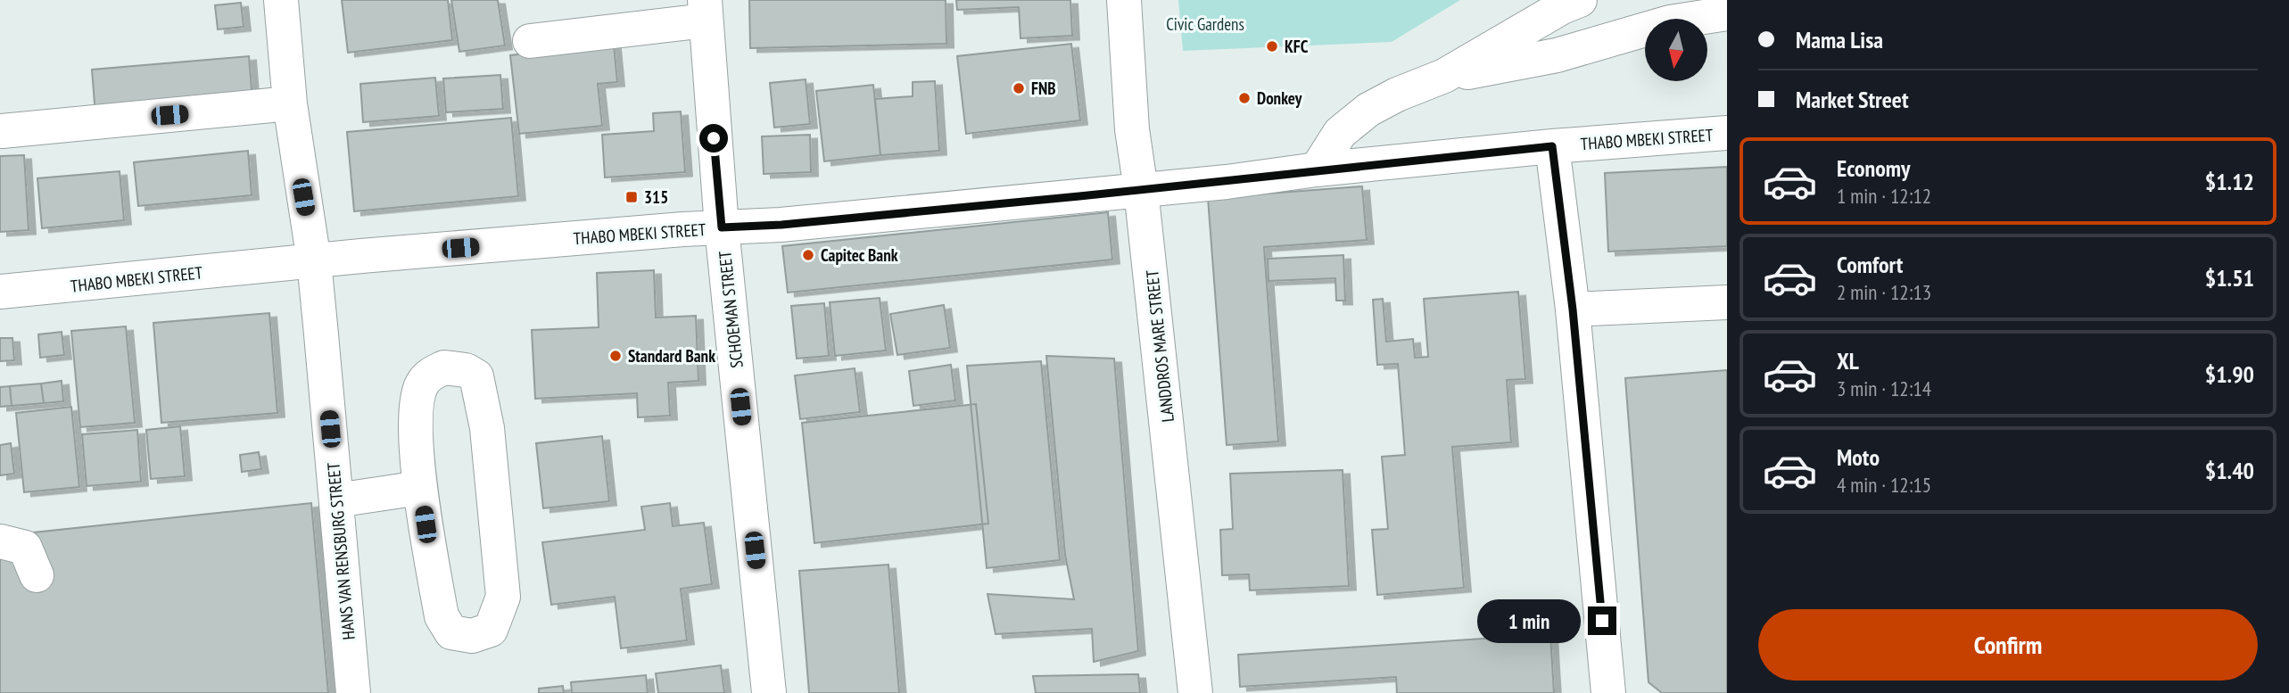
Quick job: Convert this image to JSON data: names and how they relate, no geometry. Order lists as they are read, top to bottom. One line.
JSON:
{"streets":{"main road":["THABO MBEKI STREET","SCHOEMAN STREET","LANDDROS MARE STREET","HANS VAN RENSBURG STREET"]},"crossings":[["THABO MBEKI STREET","SCHOEMAN STREET"],["THABO MBEKI STREET","LANDDROS MARE STREET"],["THABO MBEKI STREET","HANS VAN RENSBURG STREET"]],"parks":["Civic Gardens"],"places":{"other":["KFC","FNB","Donkey","Capitec Bank","Standard Bank"],"transit":["315"]},"north":"bottom","page":{"banner":["Mama Lisa","Market Street"],"list":[{"name":"Economy","note":"1 min · 12:12","value":"$1.12"},{"name":"Comfort","note":"2 min · 12:13","value":"$1.51"},{"name":"XL","note":"3 min · 12:14","value":"$1.90"},{"name":"Moto","note":"4 min · 12:15","value":"$1.40"}],"buttons":"Confirm","bubble":"1 min"}}
